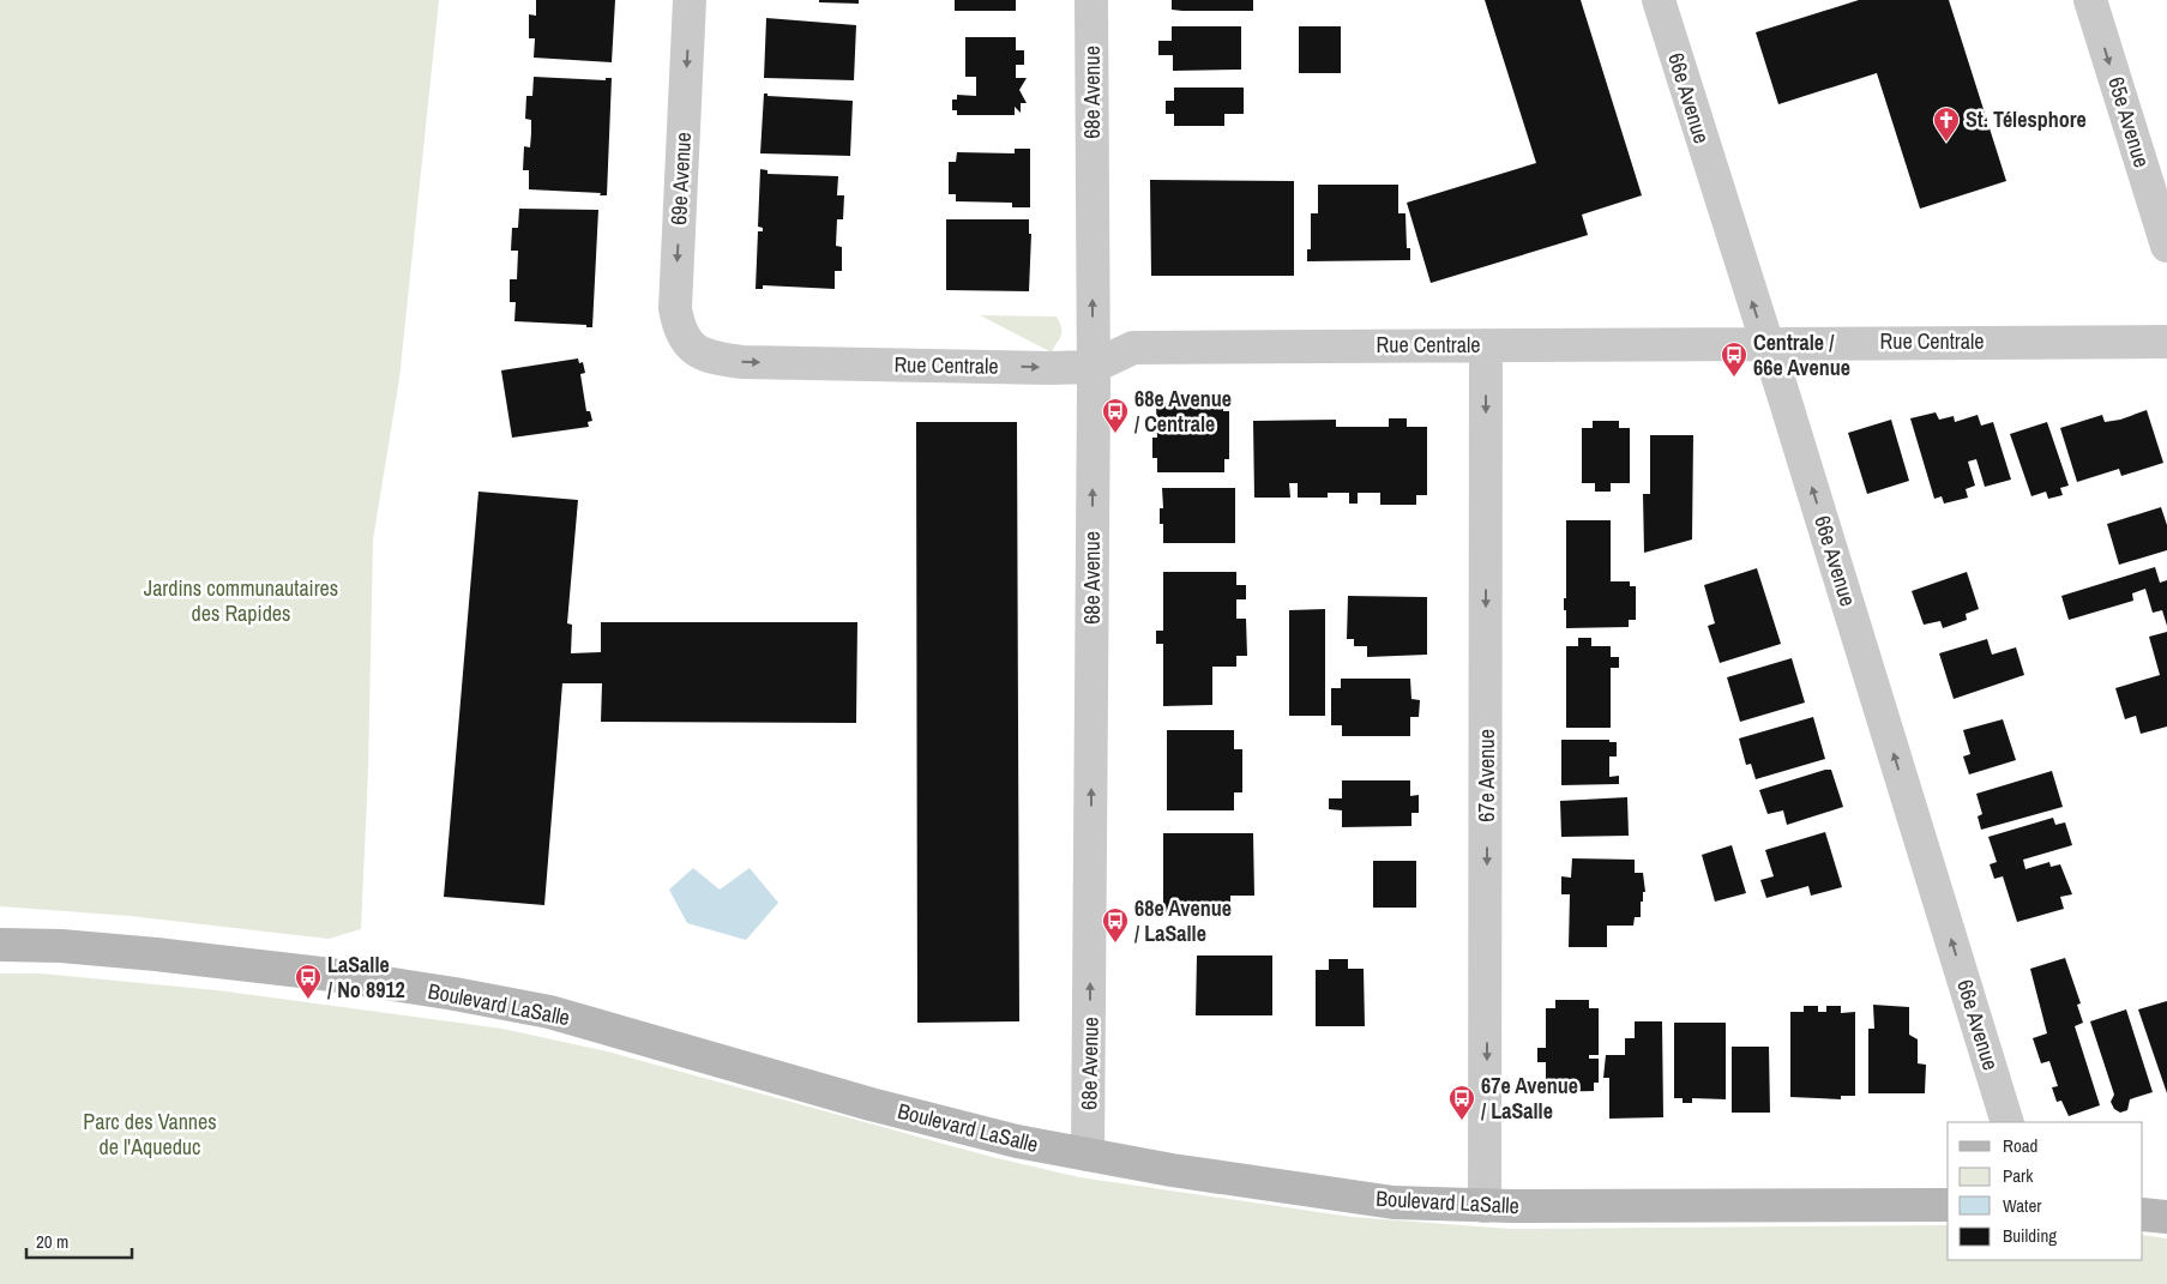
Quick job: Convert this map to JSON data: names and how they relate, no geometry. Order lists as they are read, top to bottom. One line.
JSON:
{"streets":{"main road":["Boulevard LaSalle"],"street":["68e Avenue","66e Avenue","65e Avenue","69e Avenue","Rue Centrale","67e Avenue"]},"crossings":[["68e Avenue","Rue Centrale"],["68e Avenue","Boulevard LaSalle"],["66e Avenue","Rue Centrale"],["69e Avenue","Rue Centrale"],["Rue Centrale","67e Avenue"],["67e Avenue","Boulevard LaSalle"]],"one_way":["68e Avenue","66e Avenue","65e Avenue","69e Avenue","67e Avenue"],"parks":["Jardins communautaires des Rapides","Parc des Vannes de l'Aqueduc"],"places":{"church":["St. Télesphore"],"bus stop":["Centrale / 66e Avenue","68e Avenue / Centrale","68e Avenue / LaSalle","LaSalle / No 8912","67e Avenue / LaSalle"]},"legend":["Road","Park","Water","Building"],"scale_bar":"20 m"}
